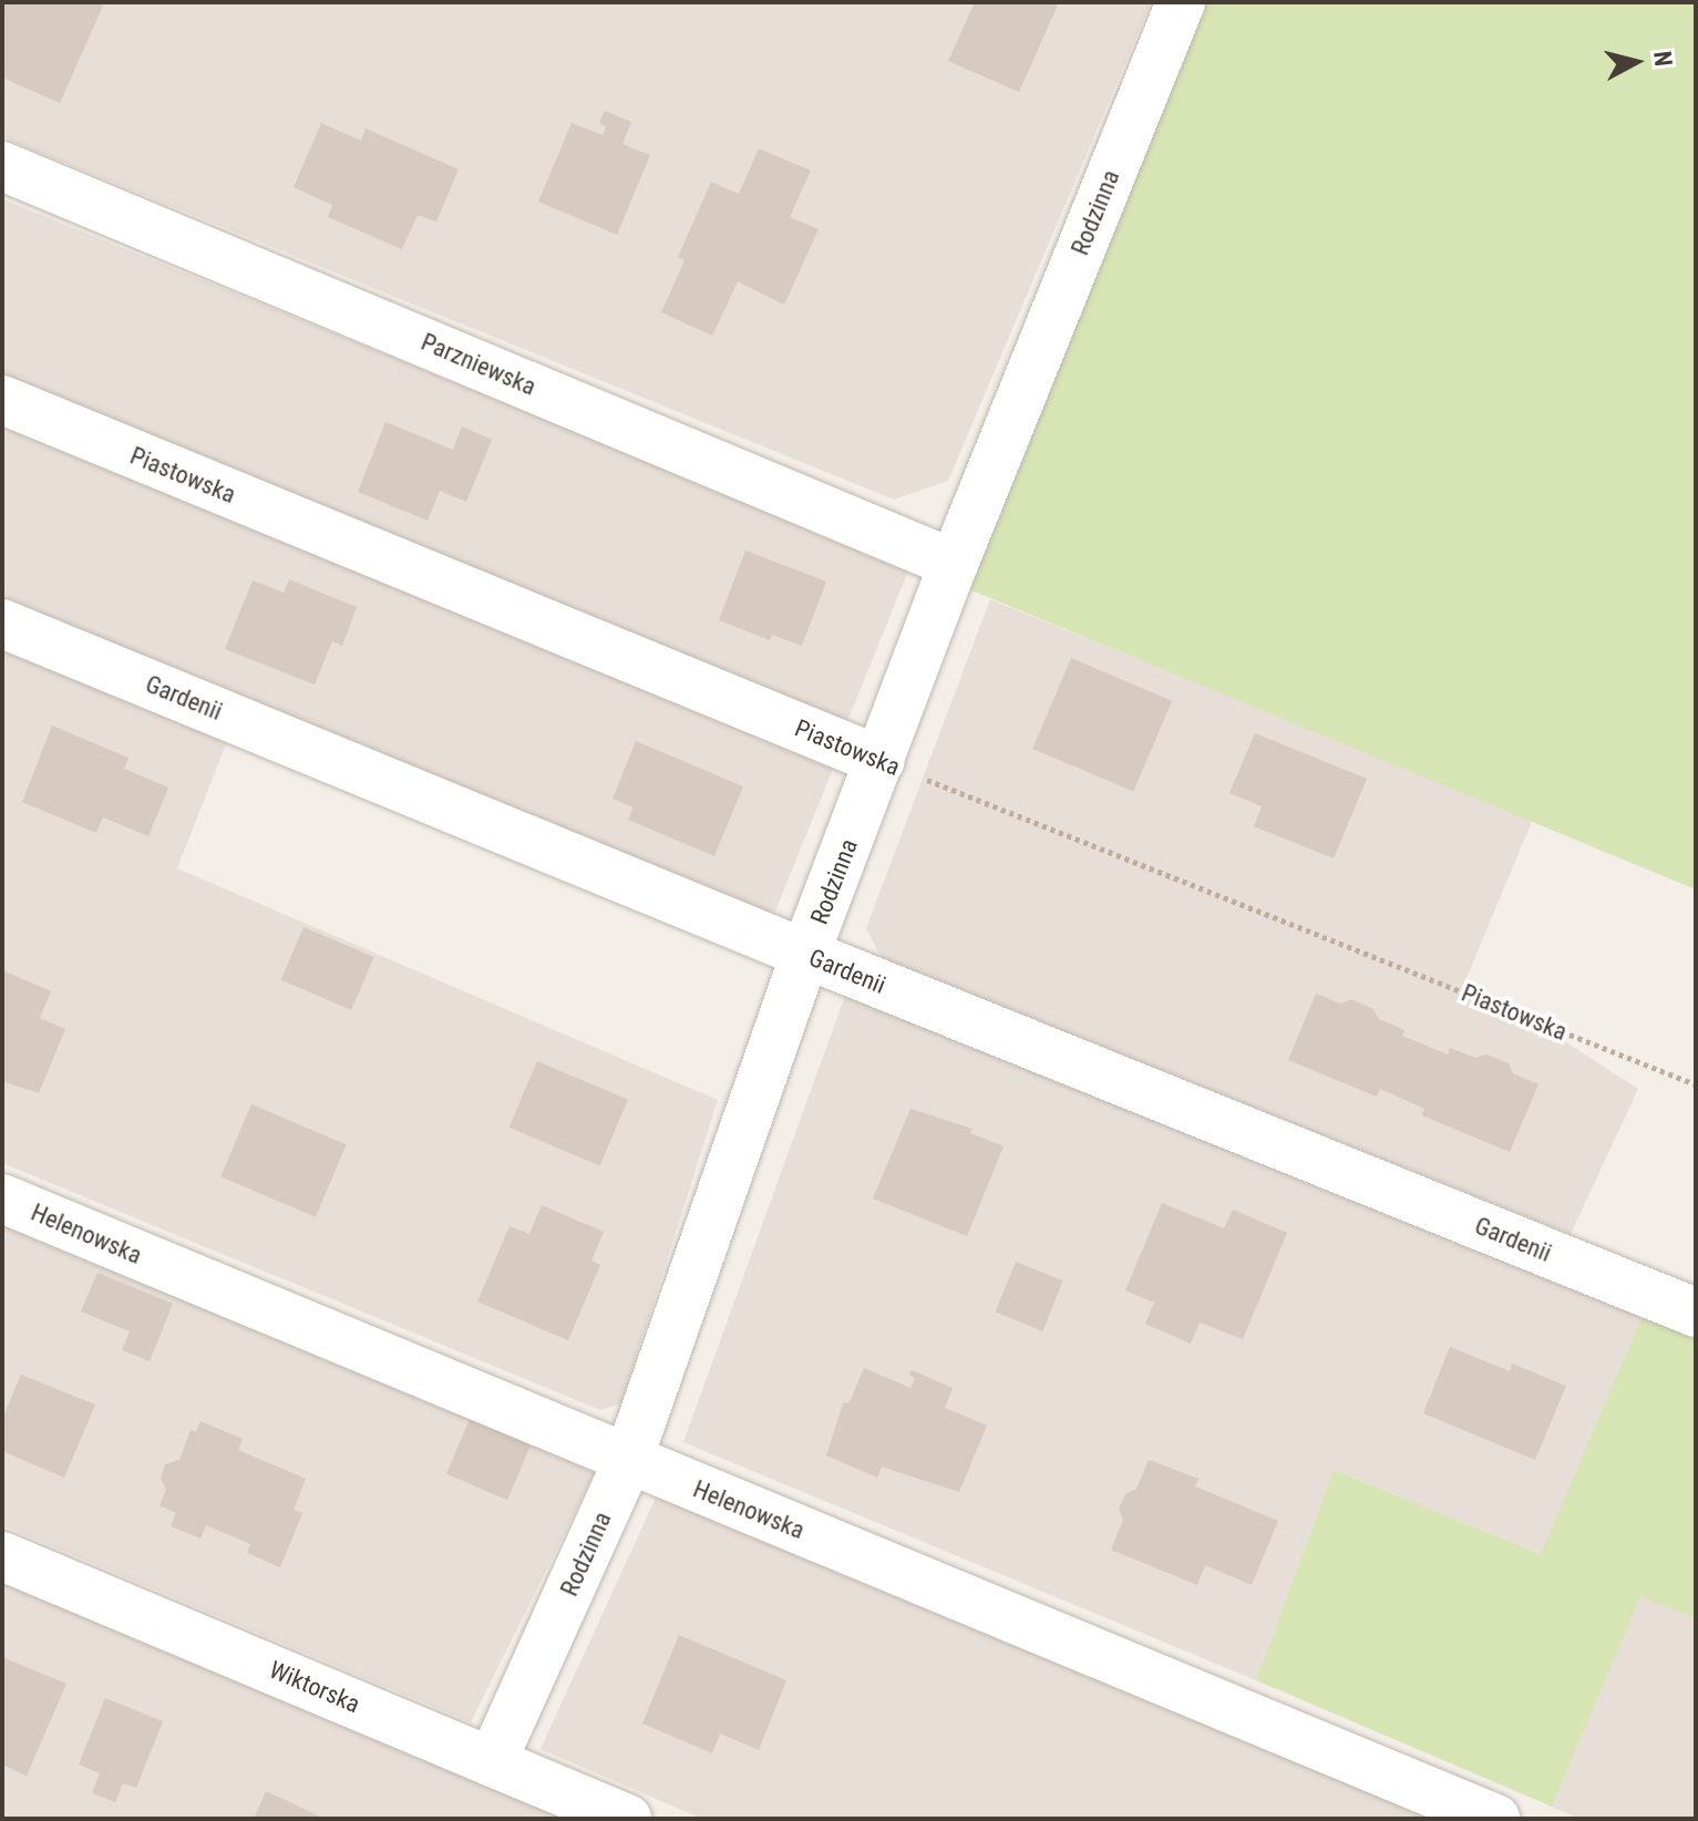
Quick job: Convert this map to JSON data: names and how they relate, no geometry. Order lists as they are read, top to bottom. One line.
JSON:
{"streets":{"street":["Rodzinna","Parzniewska","Piastowska","Gardenii","Helenowska","Wiktorska"]},"crossings":[["Rodzinna","Parzniewska"],["Rodzinna","Piastowska"],["Rodzinna","Gardenii"],["Rodzinna","Helenowska"],["Rodzinna","Wiktorska"]],"north":"right"}
